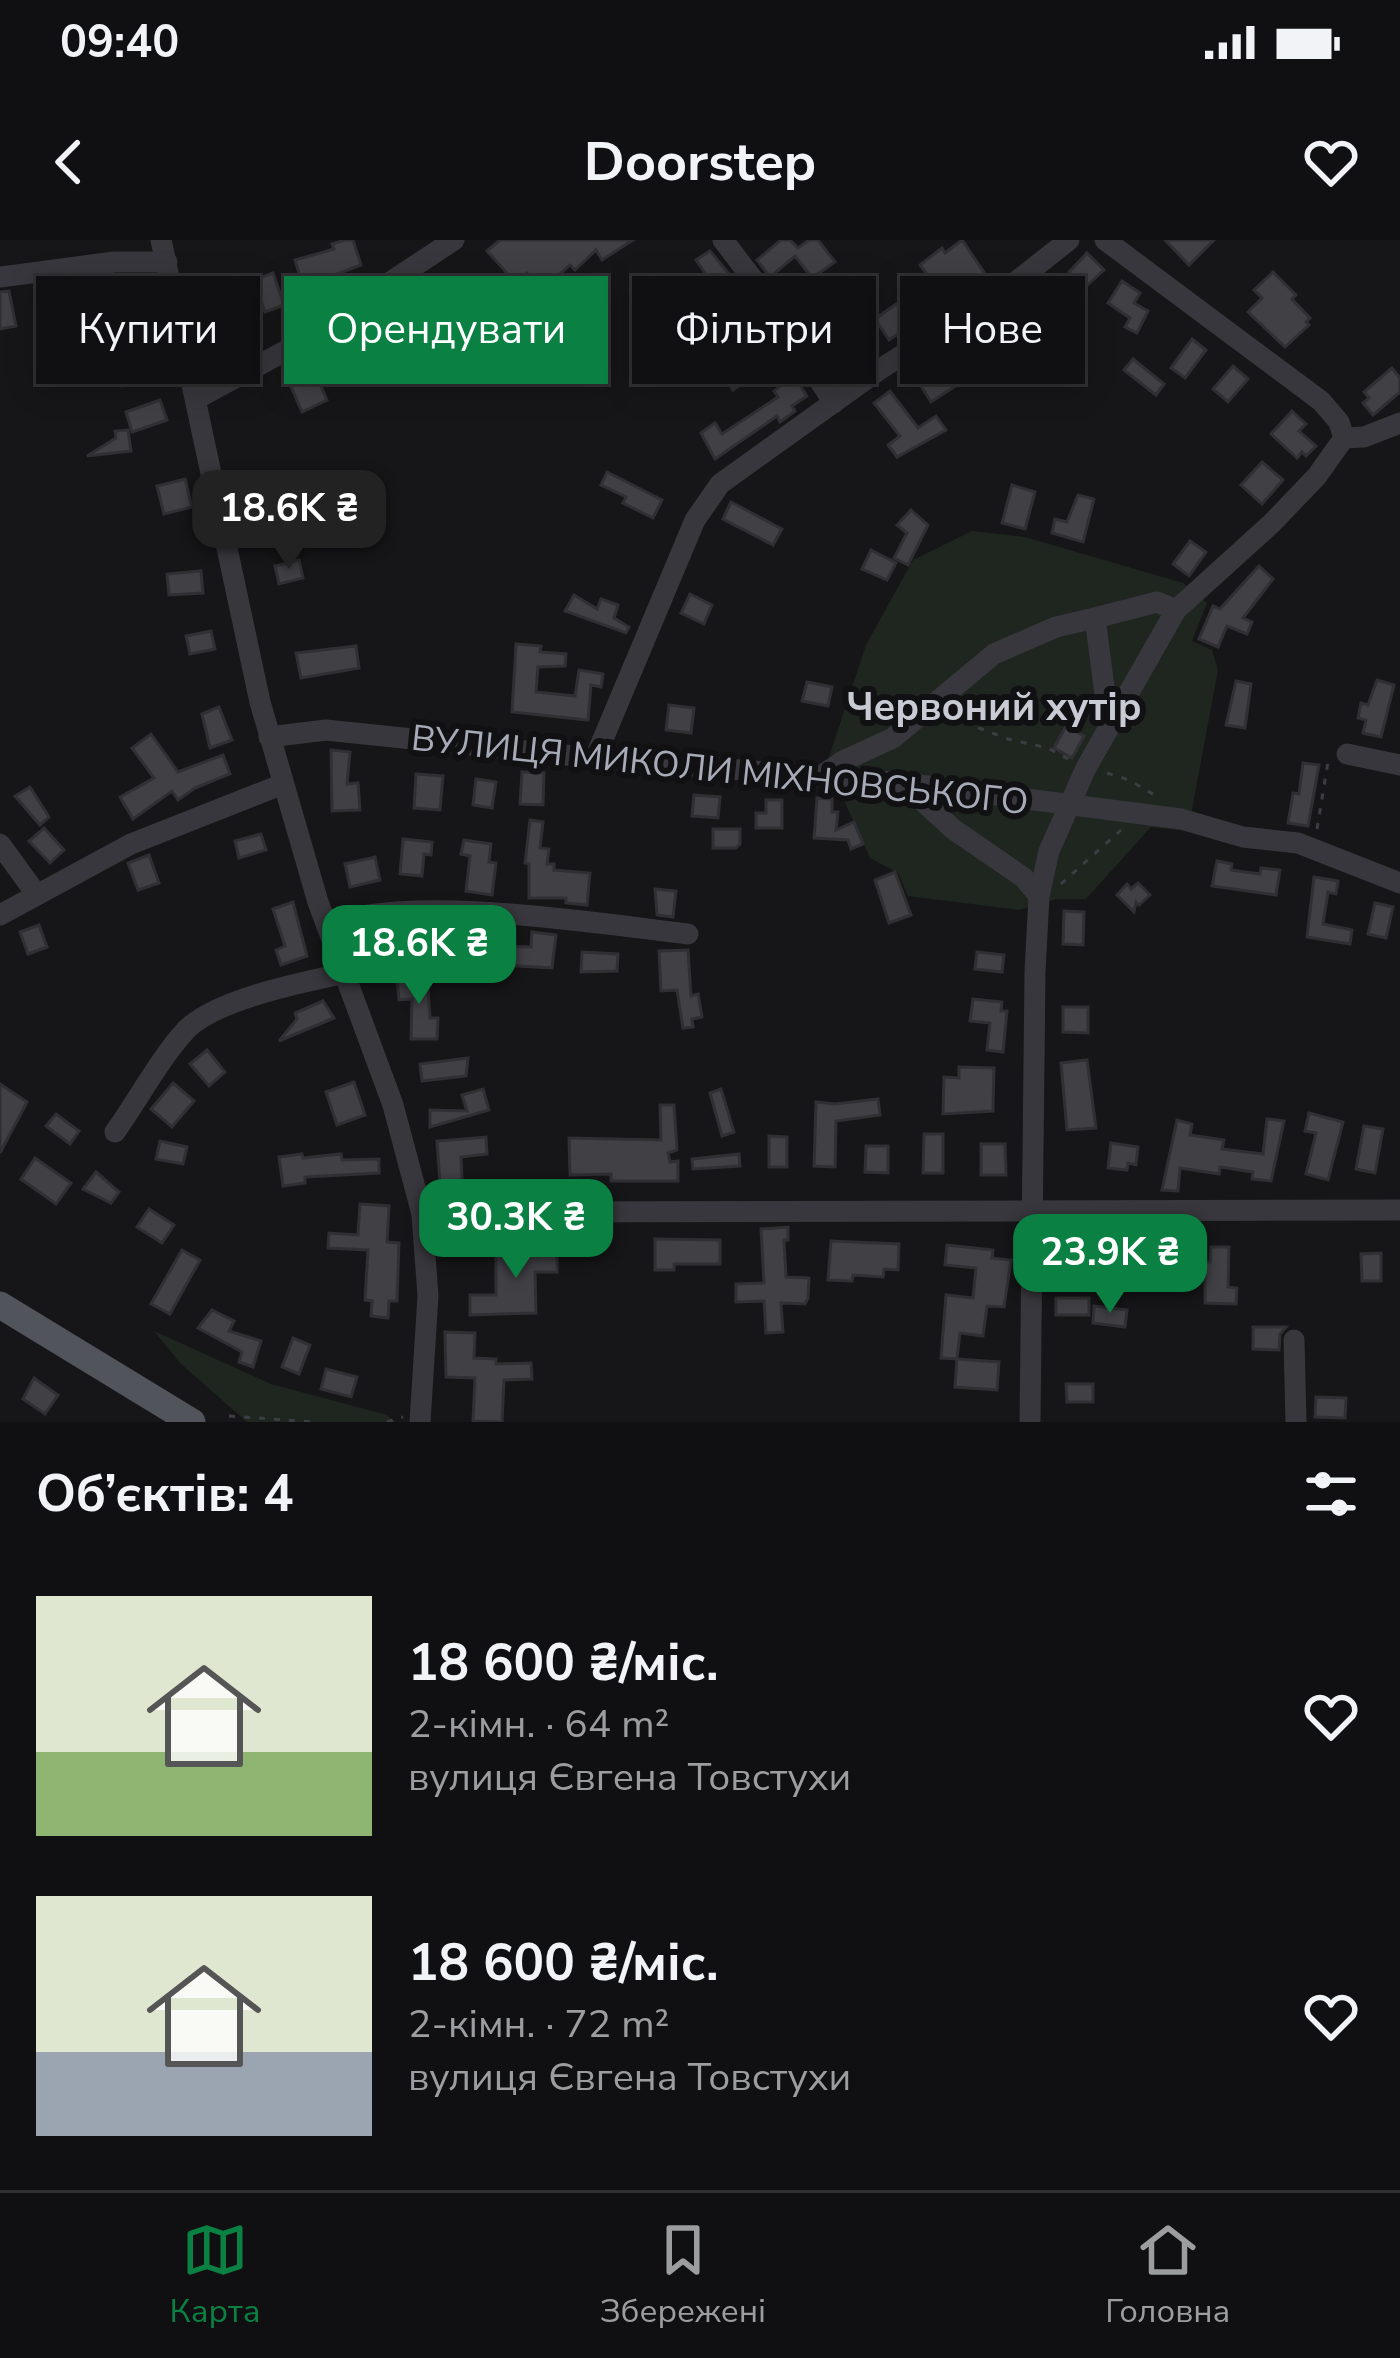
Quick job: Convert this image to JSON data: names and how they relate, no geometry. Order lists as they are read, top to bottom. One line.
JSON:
{"streets":{"street":["ВУЛИЦЯ МИКОЛИ МІХНОВСЬКОГО"]},"districts":["Червоний хутір"],"page":{"status":"09:40","header":"Doorstep","chip":["Купити","Орендувати","Фільтри","Нове"],"price":["18.6K ₴","18.6K ₴","30.3K ₴","23.9K ₴"],"heading":"Об’єктів: 4","list":[{"name":"18 600 ₴/міс.","note":"2-кімн. · 64 m² · вулиця Євгена Товстухи"},{"name":"18 600 ₴/міс.","note":"2-кімн. · 72 m² · вулиця Євгена Товстухи"}],"tabs":["Карта","Збережені","Головна"]}}
